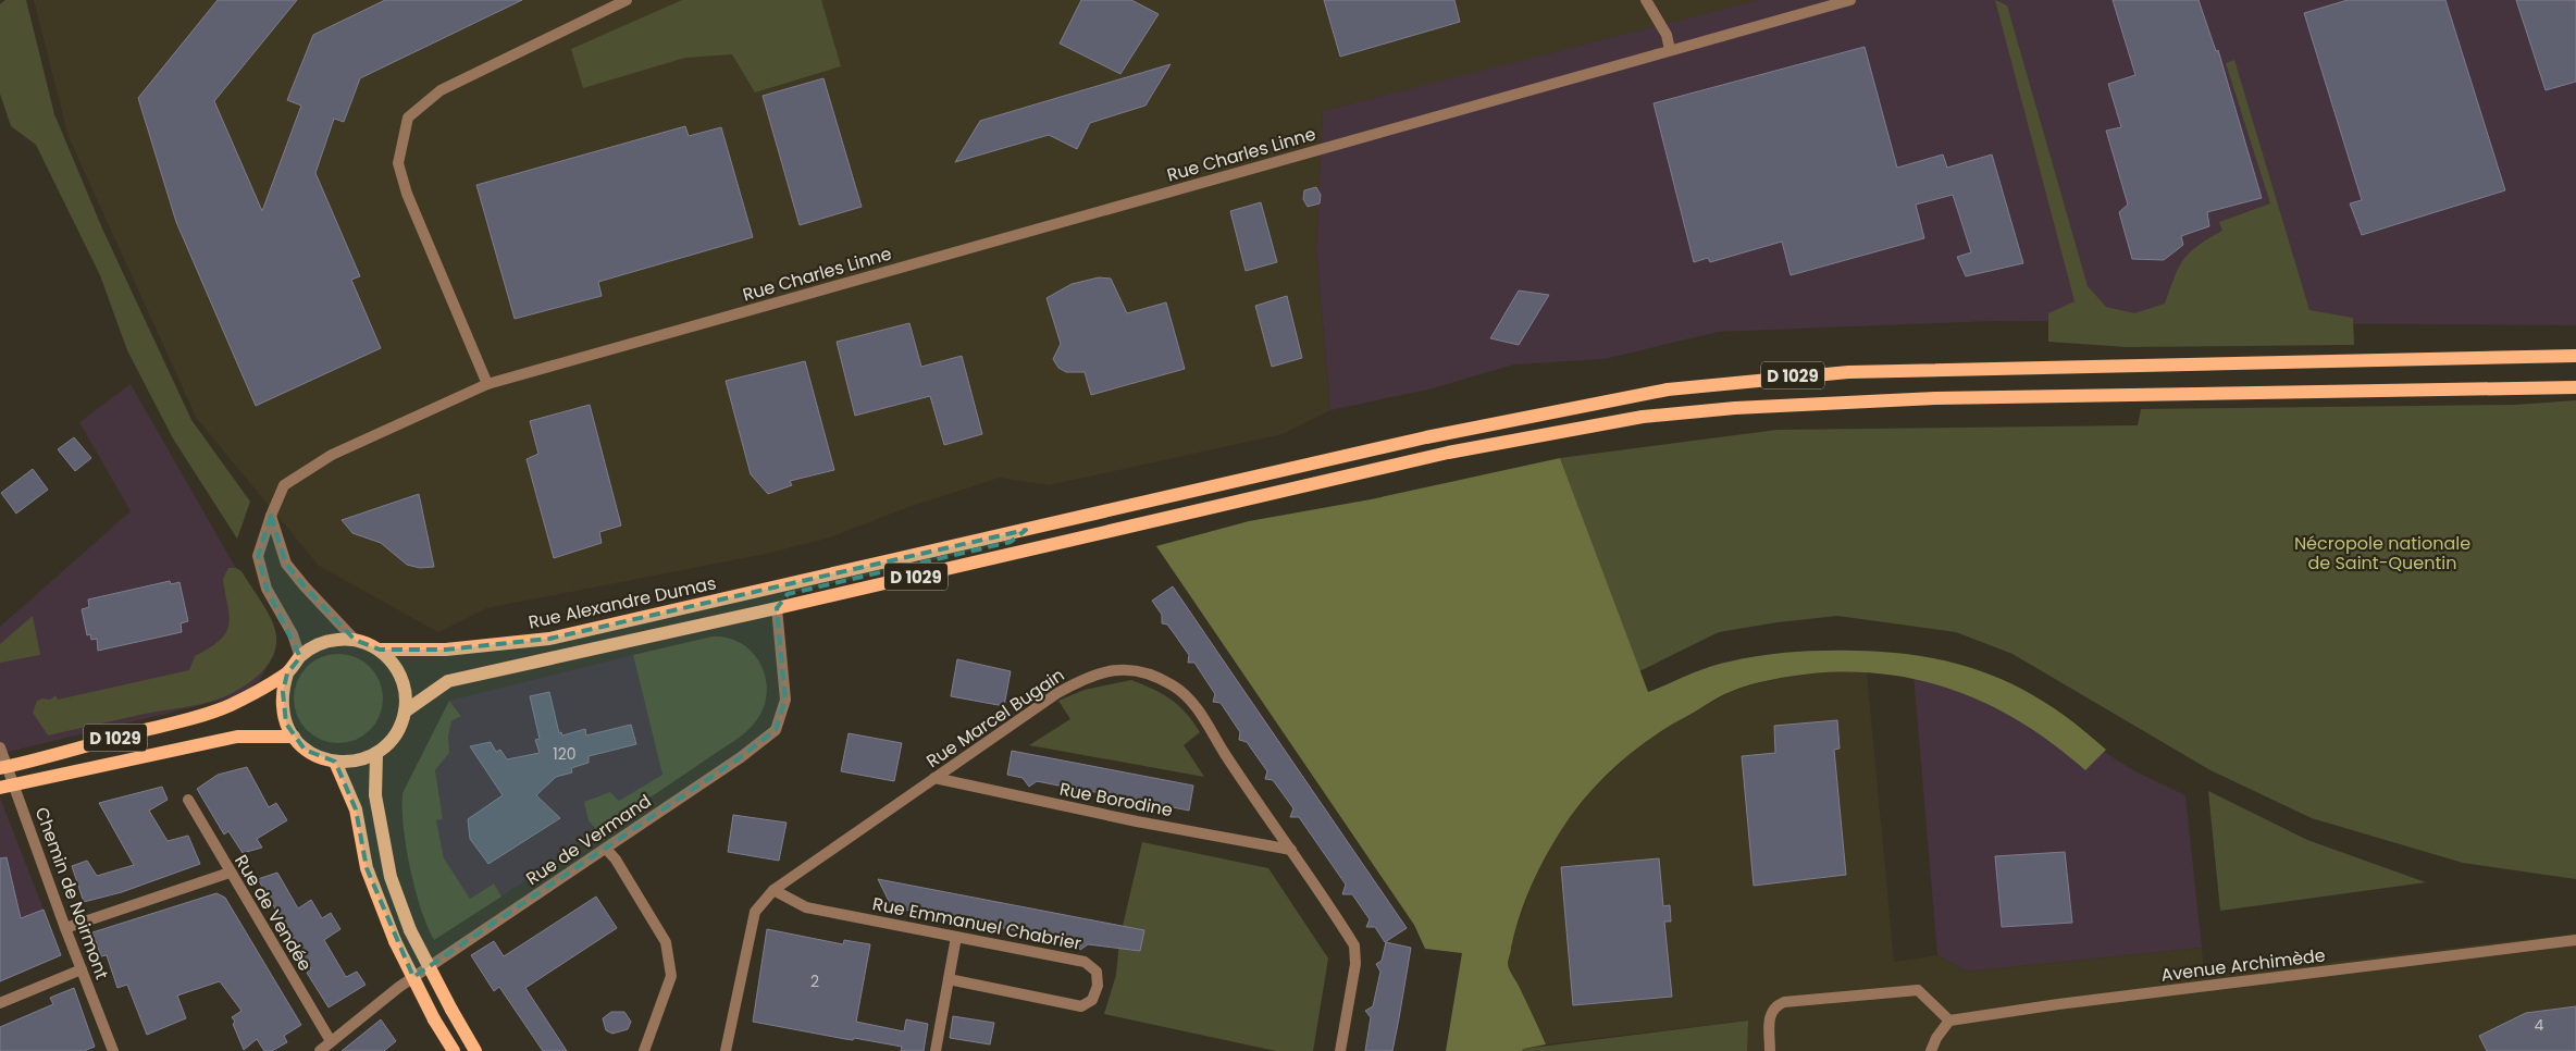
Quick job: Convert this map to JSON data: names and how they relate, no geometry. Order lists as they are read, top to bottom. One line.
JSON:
{"streets":{"main road":["D 1029","Rue Alexandre Dumas"],"street":["Rue Charles Linne","Rue Marcel Bugain","Rue Borodine","Rue de Vermand","Chemin de Noirmont","Rue de Vendée","Rue Emmanuel Chabrier","Avenue Archimède"]},"crossings":[["Rue Charles Linne","D 1029"],["Rue Charles Linne","Rue Alexandre Dumas"],["D 1029","Rue Alexandre Dumas"],["D 1029","Rue de Vermand"],["D 1029","Chemin de Noirmont"],["Rue Marcel Bugain","Rue Borodine"],["Rue Marcel Bugain","Rue Emmanuel Chabrier"],["Rue de Vermand","Rue de Vendée"]],"parks":["Nécropole nationale de Saint-Quentin"],"house_numbers":["120","2","4"]}
